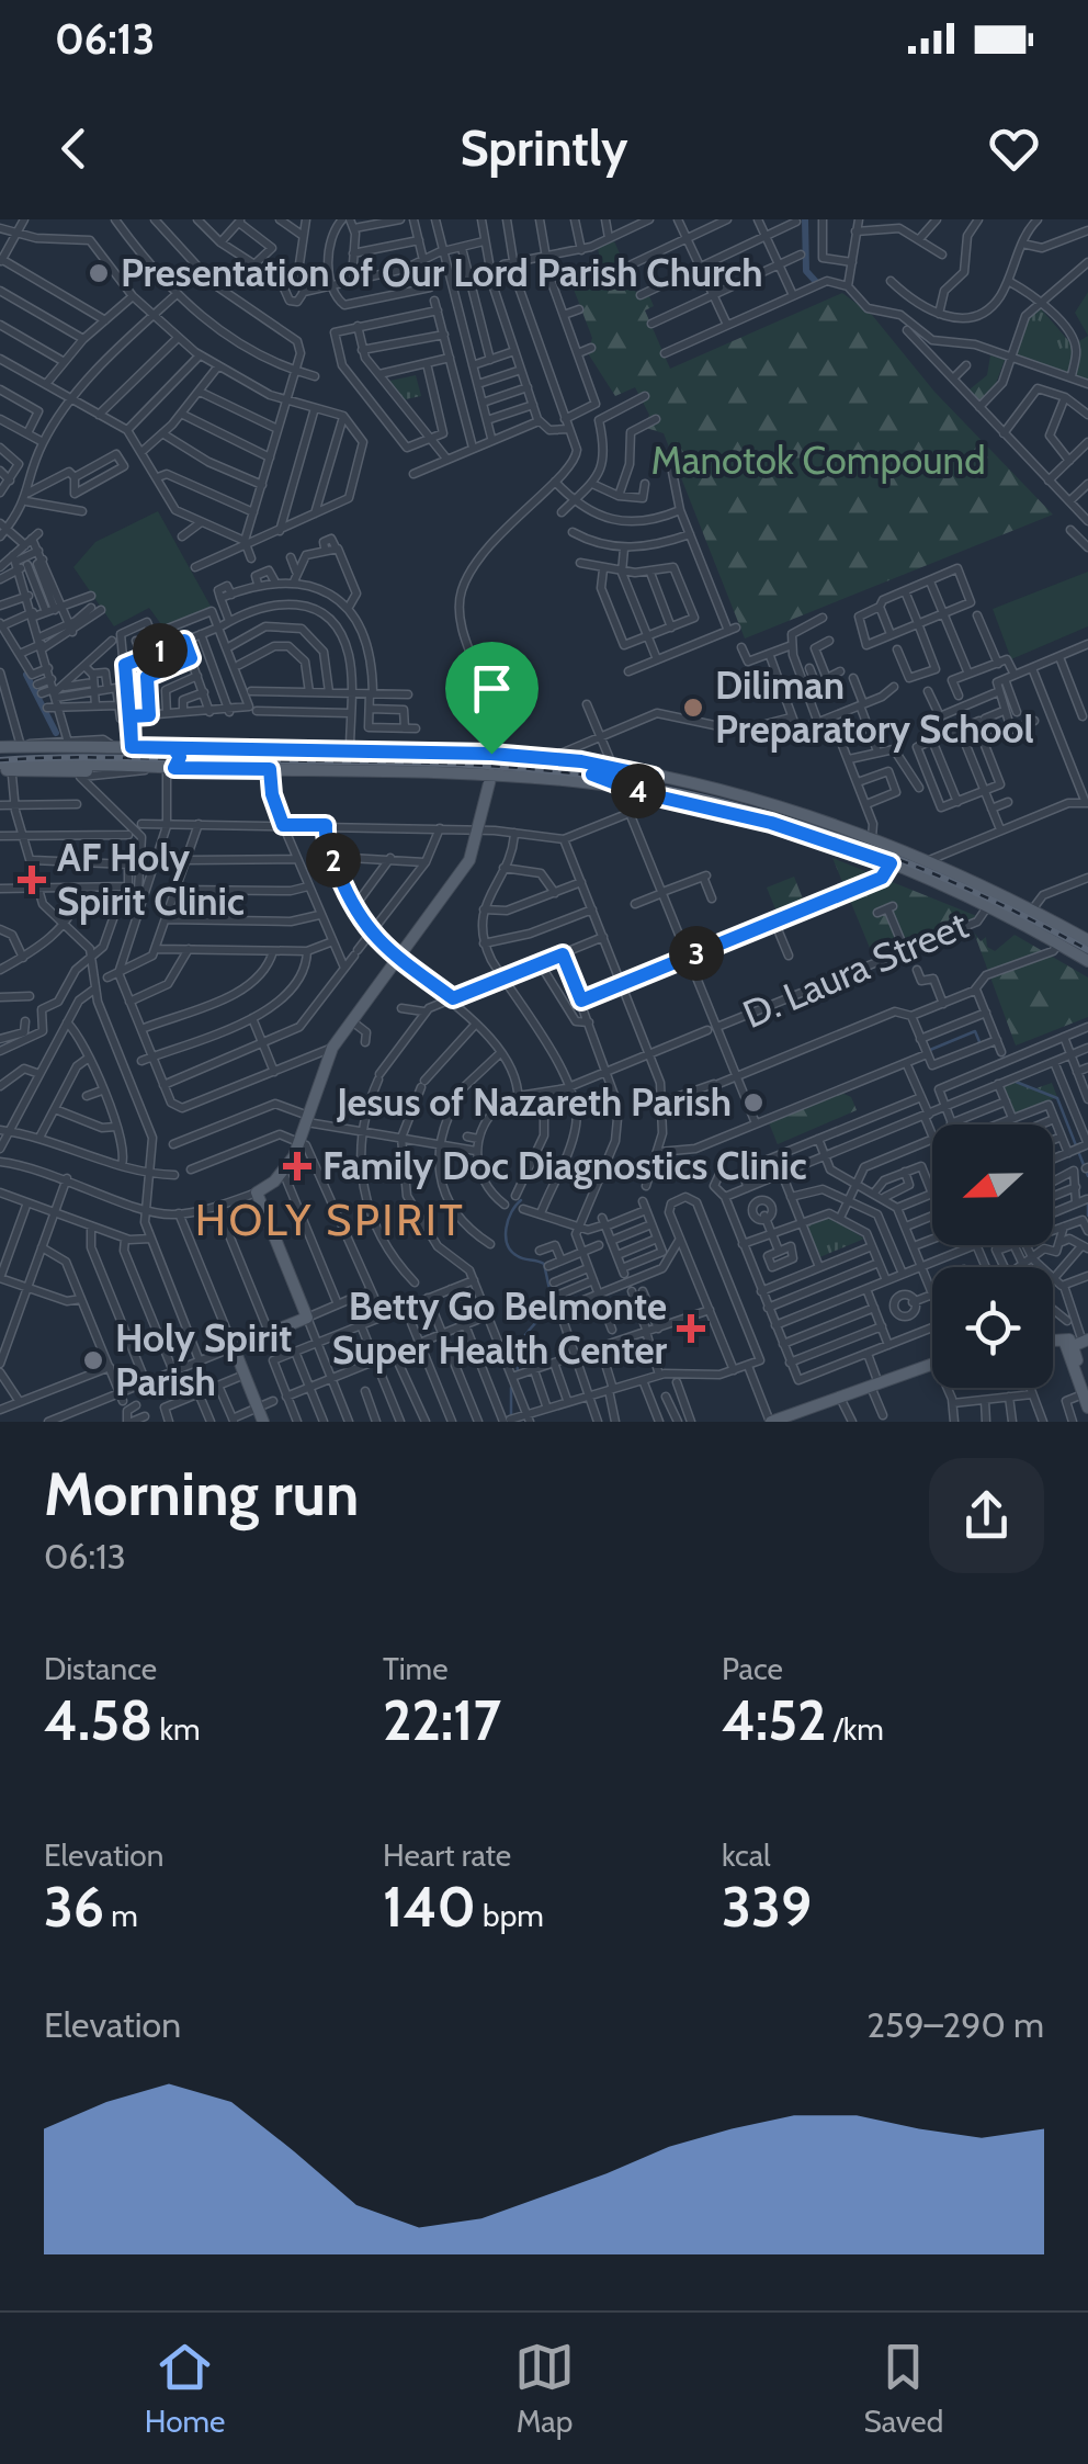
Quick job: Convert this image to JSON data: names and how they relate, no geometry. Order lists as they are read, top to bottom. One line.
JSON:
{"streets":{"street":["D. Laura Street"]},"districts":["HOLY SPIRIT"],"parks":["Manotok Compound"],"places":{"other":["Presentation of Our Lord Parish Church","Diliman Preparatory School","Jesus of Nazareth Parish","Holy Spirit Parish"],"health":["AF Holy Spirit Clinic","Family Doc Diagnostics Clinic","Betty Go Belmonte Super Health Center"]},"north":"left","page":{"status":"06:13","header":"Sprintly","pins":["1","4","2","3"],"heading":["Morning run","06:13"],"stats":[["Distance","4.58 km"],["Time","22:17"],["Pace","4:52 /km"],["Elevation","36 m"],["Heart rate","140 bpm"],["kcal","339"]],"chart":["Elevation","259–290 m"],"tabs":["Home","Map","Saved"]}}
